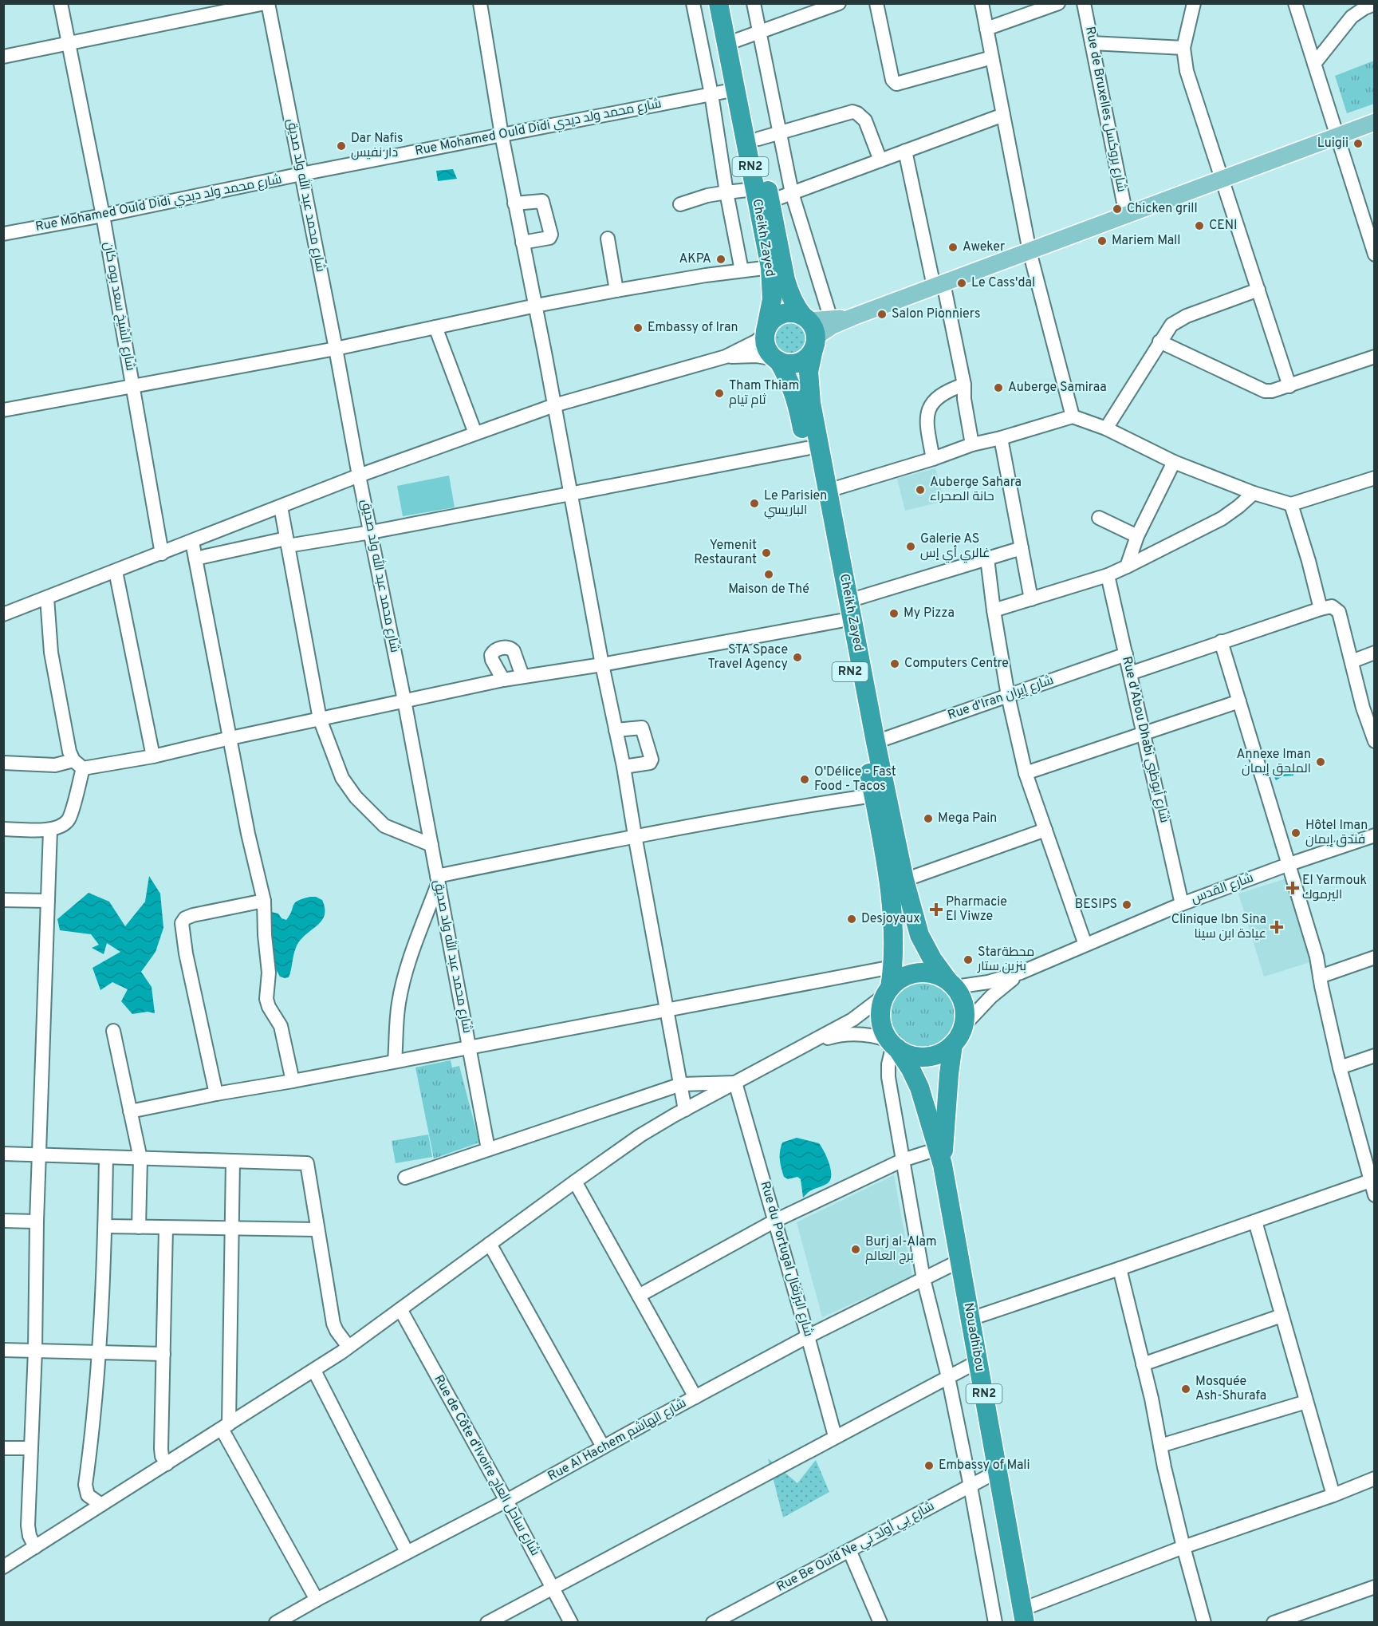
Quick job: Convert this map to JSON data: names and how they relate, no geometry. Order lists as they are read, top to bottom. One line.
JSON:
{"streets":{"highway":["RN2","Cheikh Zayed","Nouadhibou"],"street":["Rue de Bruxelles شارع بروكسل","Rue Mohamed Ould Didi شارع محمد ولد ديدي","شارع محمد عبد الله ولد صديق","شارع الشيخ سعد بوه كان","Rue d'Iran شارع إيران","Rue d'Abou Dhabi شارع أبوظبي","شارع القدس","Rue du Portugal شارع البرتغال","Rue Al Hachem شارع الهاشم","Rue de Côte d'Ivoire شارع ساحل العاج","Rue Be Ould Ne شارع بي أولد ني"]},"crossings":[["Rue Mohamed Ould Didi شارع محمد ولد ديدي","شارع محمد عبد الله ولد صديق"],["Rue Mohamed Ould Didi شارع محمد ولد ديدي","Cheikh Zayed"],["Rue Mohamed Ould Didi شارع محمد ولد ديدي","شارع الشيخ سعد بوه كان"],["Cheikh Zayed","Rue d'Iran شارع إيران"],["Cheikh Zayed","Nouadhibou"],["Rue d'Iran شارع إيران","Rue d'Abou Dhabi شارع أبوظبي"],["Rue d'Abou Dhabi شارع أبوظبي","شارع القدس"],["Rue du Portugal شارع البرتغال","Rue Al Hachem شارع الهاشم"],["Nouadhibou","Rue Al Hachem شارع الهاشم"],["Nouadhibou","Rue Be Ould Ne شارع بي أولد ني"],["Rue Al Hachem شارع الهاشم","Rue de Côte d'Ivoire شارع ساحل العاج"]],"places":{"other":["Luigii","Dar Nafis دار نفيس","Chicken grill","CENI","Mariem Mall","Aweker","AKPA","Le Cass'dal","Salon Pionniers","Embassy of Iran","Auberge Samiraa","Tham Thiam ثام تيام","Auberge Sahara حانة الصحراء","Le Parisien الباريسي","Galerie AS غالري أي إس","Yemenit Restaurant","Maison de Thé","My Pizza","STA Space Travel Agency","Computers Centre","Annexe Iman الملحق إيمان","O'Délice - Fast Food - Tacos","Mega Pain","Hôtel Iman فندق إيمان","BESIPS","Desjoyaux","Starمحطة بنزين ستار","Burj al-Alam برج العالم","Mosquée Ash-Shurafa","Embassy of Mali"],"health":["El Yarmouk اليرموك","Pharmacie El Viwze","Clinique Ibn Sina عيادة ابن سينا"]}}
